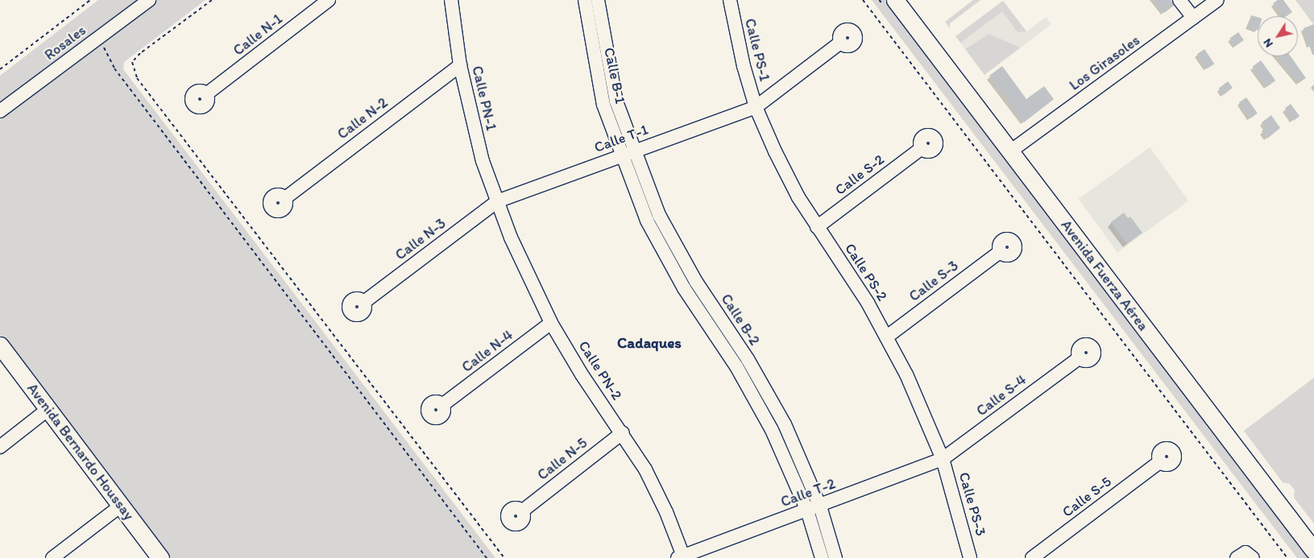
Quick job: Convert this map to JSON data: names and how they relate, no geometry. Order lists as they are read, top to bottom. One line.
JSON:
{"streets":{"main road":["Avenida Fuerza Aérea","Avenida Bernardo Houssay"],"street":["Calle N-1","Rosales","Calle PS-1","Los Girasoles","Calle B-1","Calle PN-1","Calle N-2","Calle T-1","Calle S-2","Calle N-3","Calle PS-2","Calle S-3","Calle B-2","Calle N-4","Calle PN-2","Calle S-4","Calle N-5","Calle T-2","Calle S-5","Calle PS-3"]},"crossings":[["Calle PS-1","Calle T-1"],["Calle PS-1","Calle PS-2"],["Los Girasoles","Avenida Fuerza Aérea"],["Calle B-1","Calle T-1"],["Calle B-1","Calle B-2"],["Calle PN-1","Calle N-2"],["Calle PN-1","Calle T-1"],["Calle PN-1","Calle N-3"],["Calle PN-1","Calle PN-2"],["Calle T-1","Calle N-3"],["Calle T-1","Calle PS-2"],["Calle T-1","Calle B-2"],["Calle T-1","Calle PN-2"],["Calle S-2","Calle PS-2"],["Calle N-3","Calle PN-2"],["Calle PS-2","Calle S-3"],["Calle PS-2","Calle S-4"],["Calle PS-2","Calle T-2"],["Calle PS-2","Calle PS-3"],["Calle B-2","Calle T-2"],["Calle N-4","Calle PN-2"],["Calle PN-2","Calle N-5"],["Calle PN-2","Calle T-2"],["Calle S-4","Calle T-2"],["Calle S-4","Calle PS-3"],["Calle T-2","Calle PS-3"]],"districts":["Cadaques"],"north":"bottom left"}
